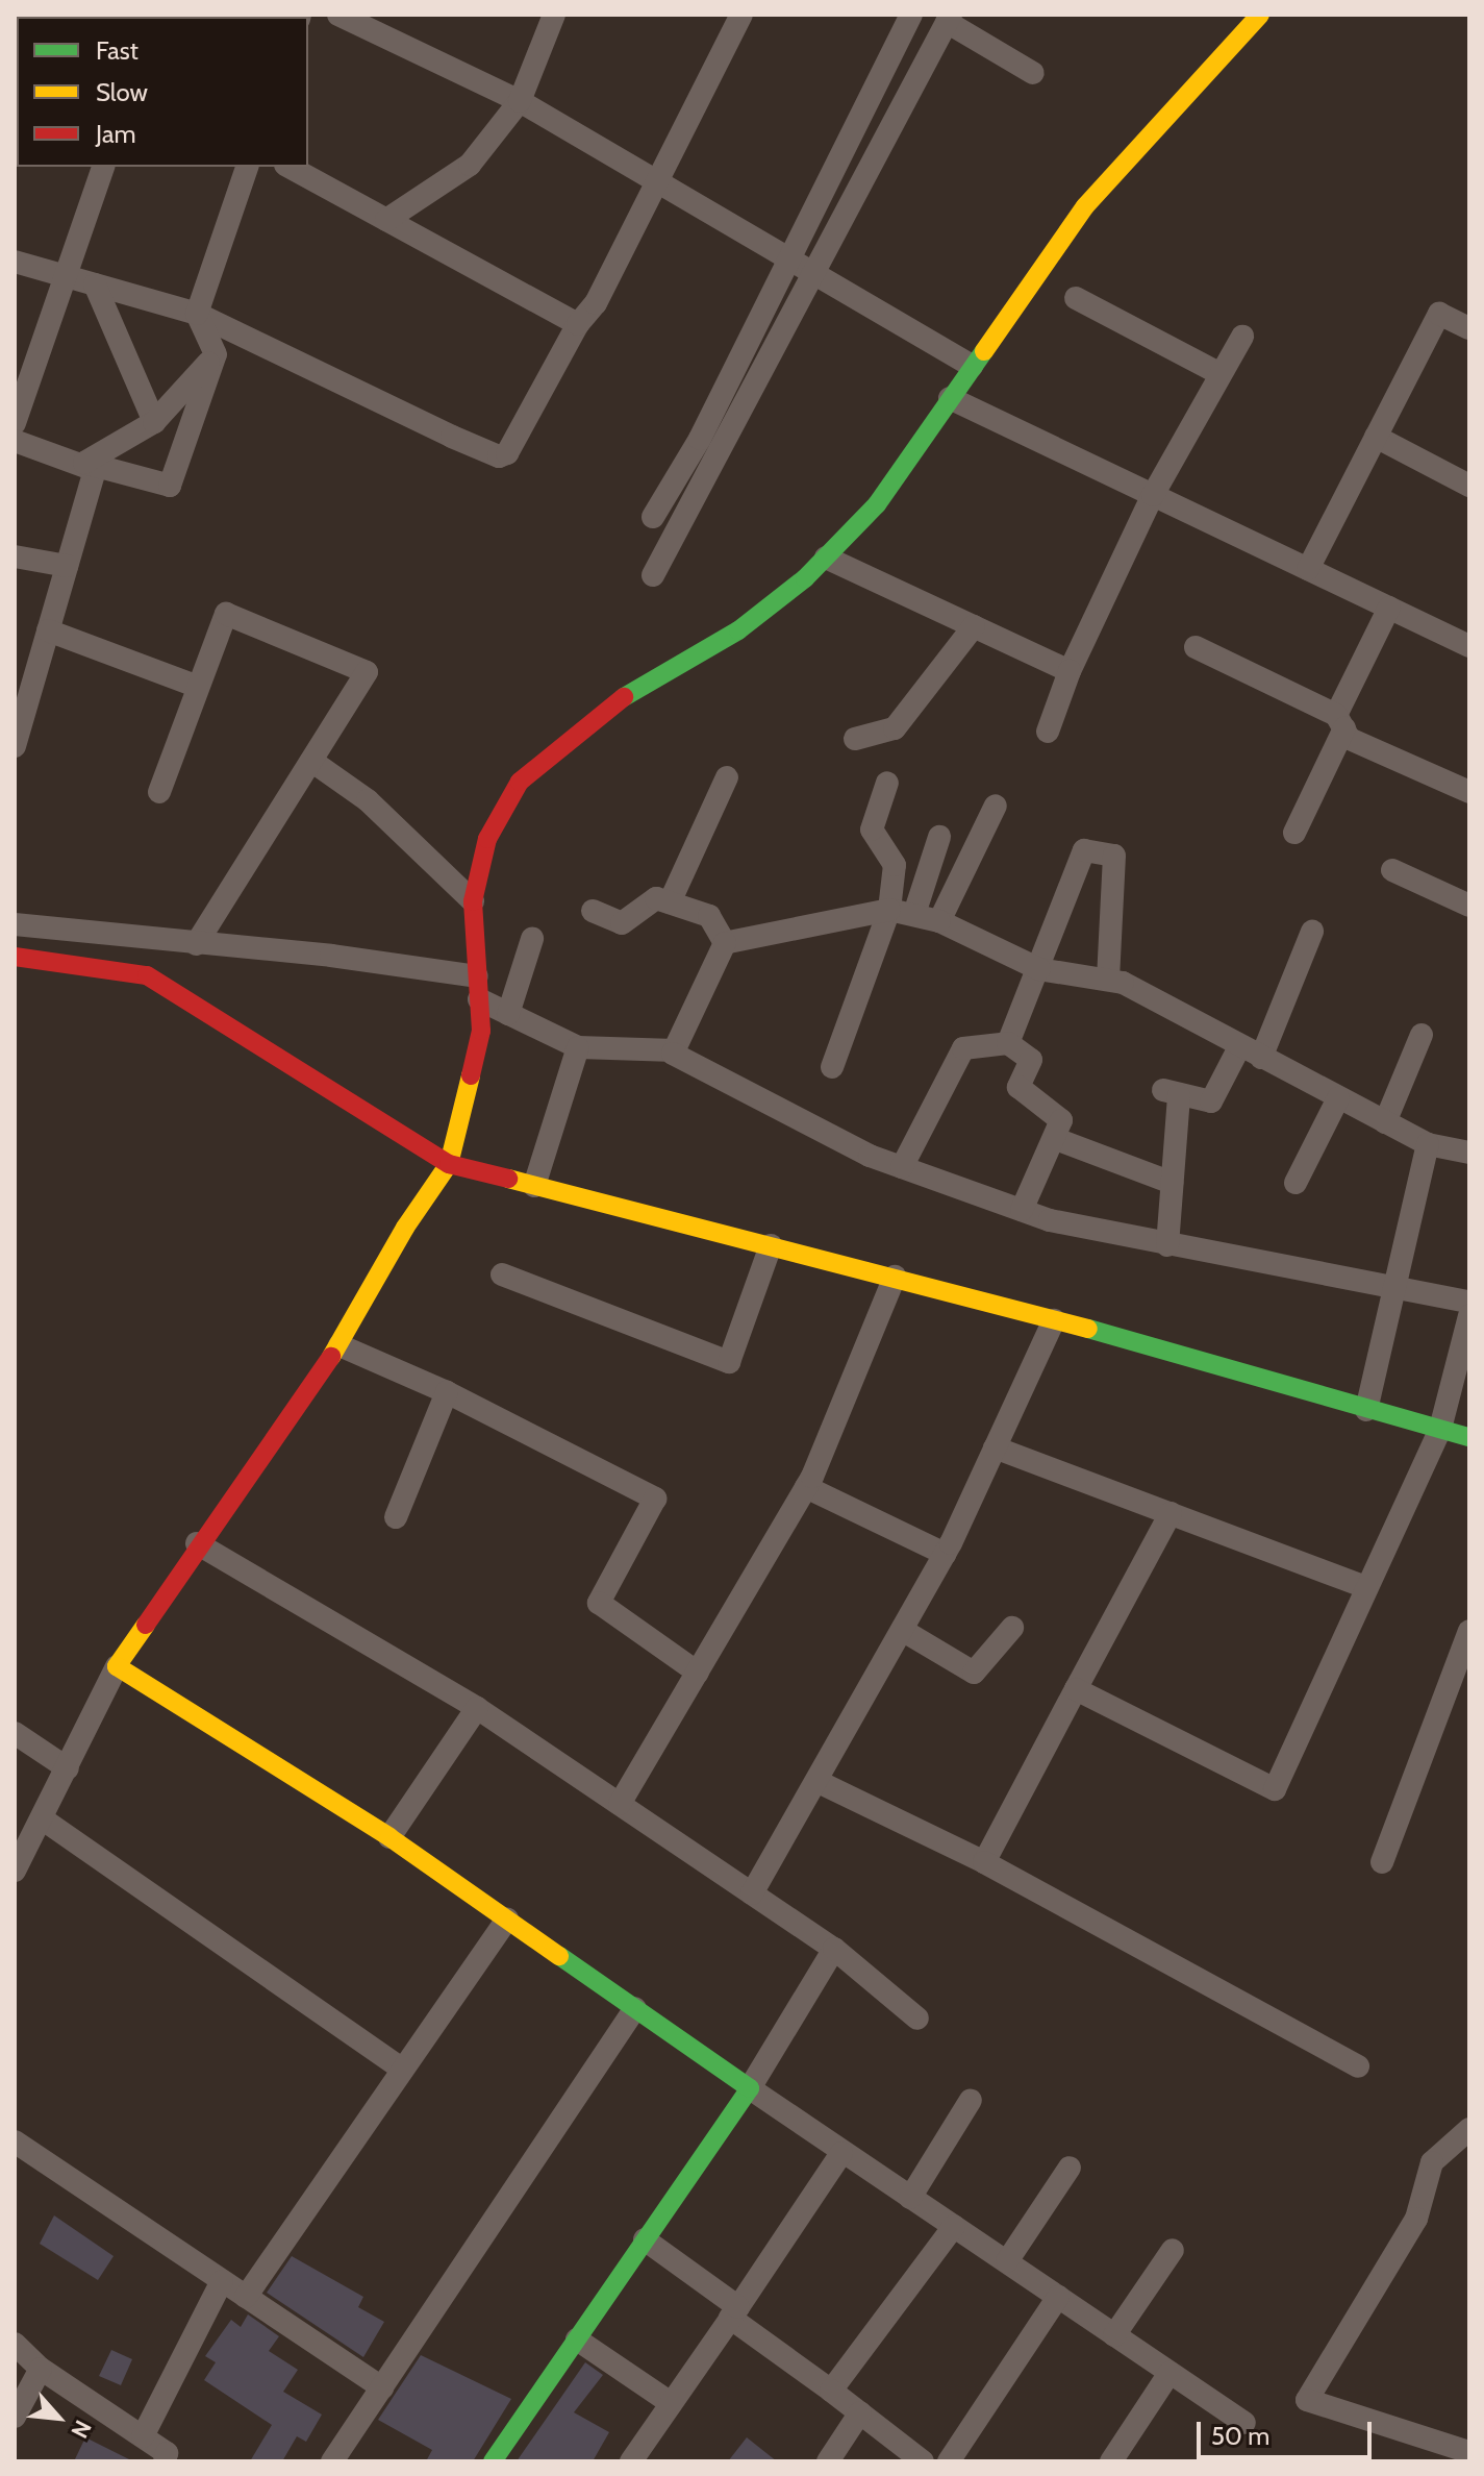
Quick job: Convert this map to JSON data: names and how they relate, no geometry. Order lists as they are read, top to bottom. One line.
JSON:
{"legend":["Fast","Slow","Jam"],"scale_bar":"50 m","north":"bottom right"}
